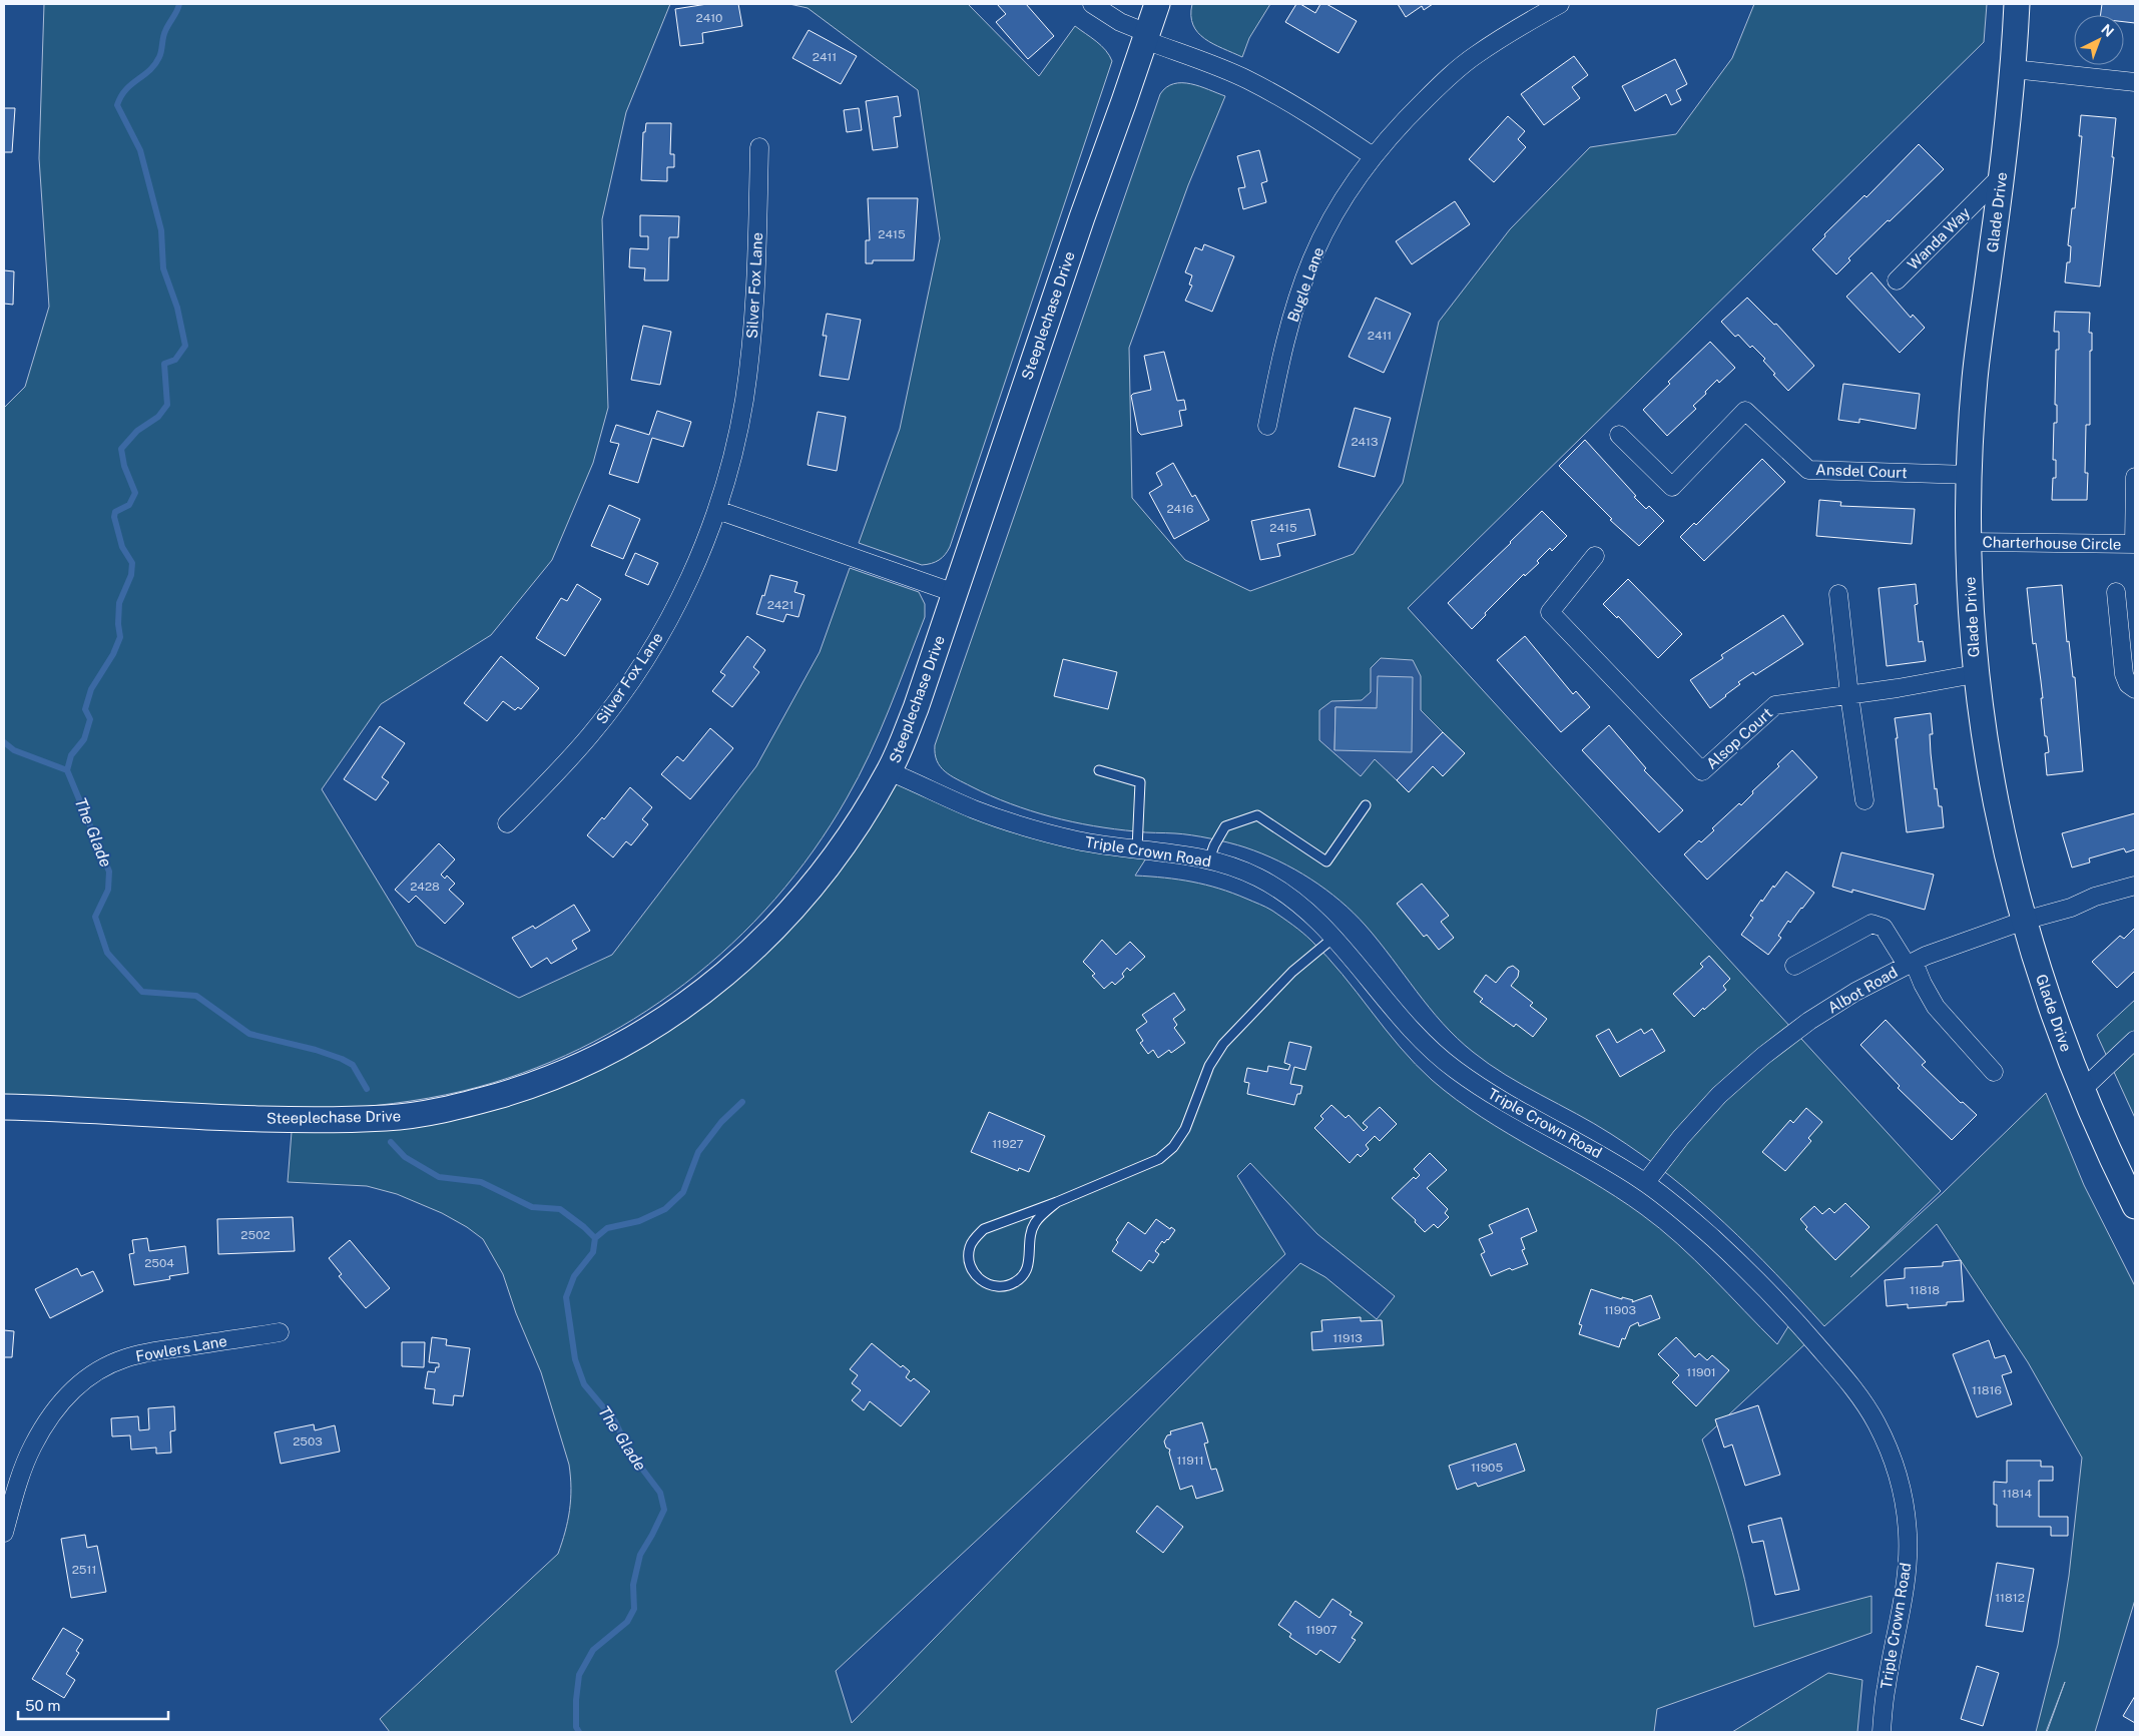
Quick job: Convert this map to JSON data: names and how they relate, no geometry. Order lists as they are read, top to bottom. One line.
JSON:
{"streets":{"street":["Glade Drive","Wanda Way","Bugle Lane","Silver Fox Lane","Steeplechase Drive","Ansdel Court","Charterhouse Circle","Alsop Court","Triple Crown Road","Albot Road","Fowlers Lane"]},"crossings":[["Glade Drive","Wanda Way"],["Glade Drive","Ansdel Court"],["Glade Drive","Charterhouse Circle"],["Glade Drive","Alsop Court"],["Glade Drive","Albot Road"],["Steeplechase Drive","Triple Crown Road"],["Triple Crown Road","Albot Road"]],"water":["The Glade"],"house_numbers":["2410","2411","2415","2411","2413","2416","2415","2421","2428","11927","2502","2504","11818","11903","11913","11901","11816","2503","11911","11905","11814","2511","11812","11907"],"scale_bar":"50 m","north":"top right"}
